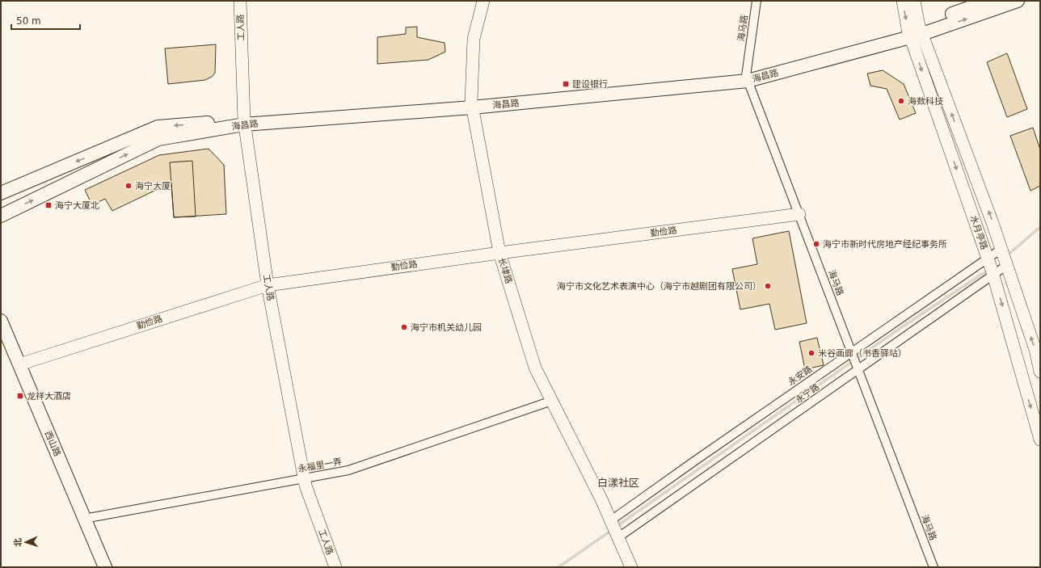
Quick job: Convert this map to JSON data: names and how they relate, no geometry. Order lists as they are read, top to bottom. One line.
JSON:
{"streets":{"main road":["海昌路","西山路"],"street":["工人路","海马路","勤俭路","水月亭路","长埭路","永安路","永宁路","永福里一弄"]},"crossings":[["工人路","海昌路"],["工人路","勤俭路"],["工人路","永福里一弄"],["海马路","海昌路"],["海马路","勤俭路"],["海马路","永安路"],["海马路","永宁路"],["海昌路","水月亭路"],["海昌路","长埭路"],["勤俭路","长埭路"],["勤俭路","西山路"],["水月亭路","永安路"],["水月亭路","永宁路"],["长埭路","永安路"],["长埭路","永宁路"],["长埭路","永福里一弄"],["西山路","永福里一弄"]],"districts":["白漾社区"],"places":{"transit":["建设银行","海宁大厦北","龙祥大酒店"],"other":["海数科技","海宁大厦","海宁市新时代房地产经纪事务所","海宁市文化艺术表演中心（海宁市越剧团有限公司）","海宁市机关幼儿园","米谷画廊（书香驿站）"]},"scale_bar":"50 m","north":"left"}
